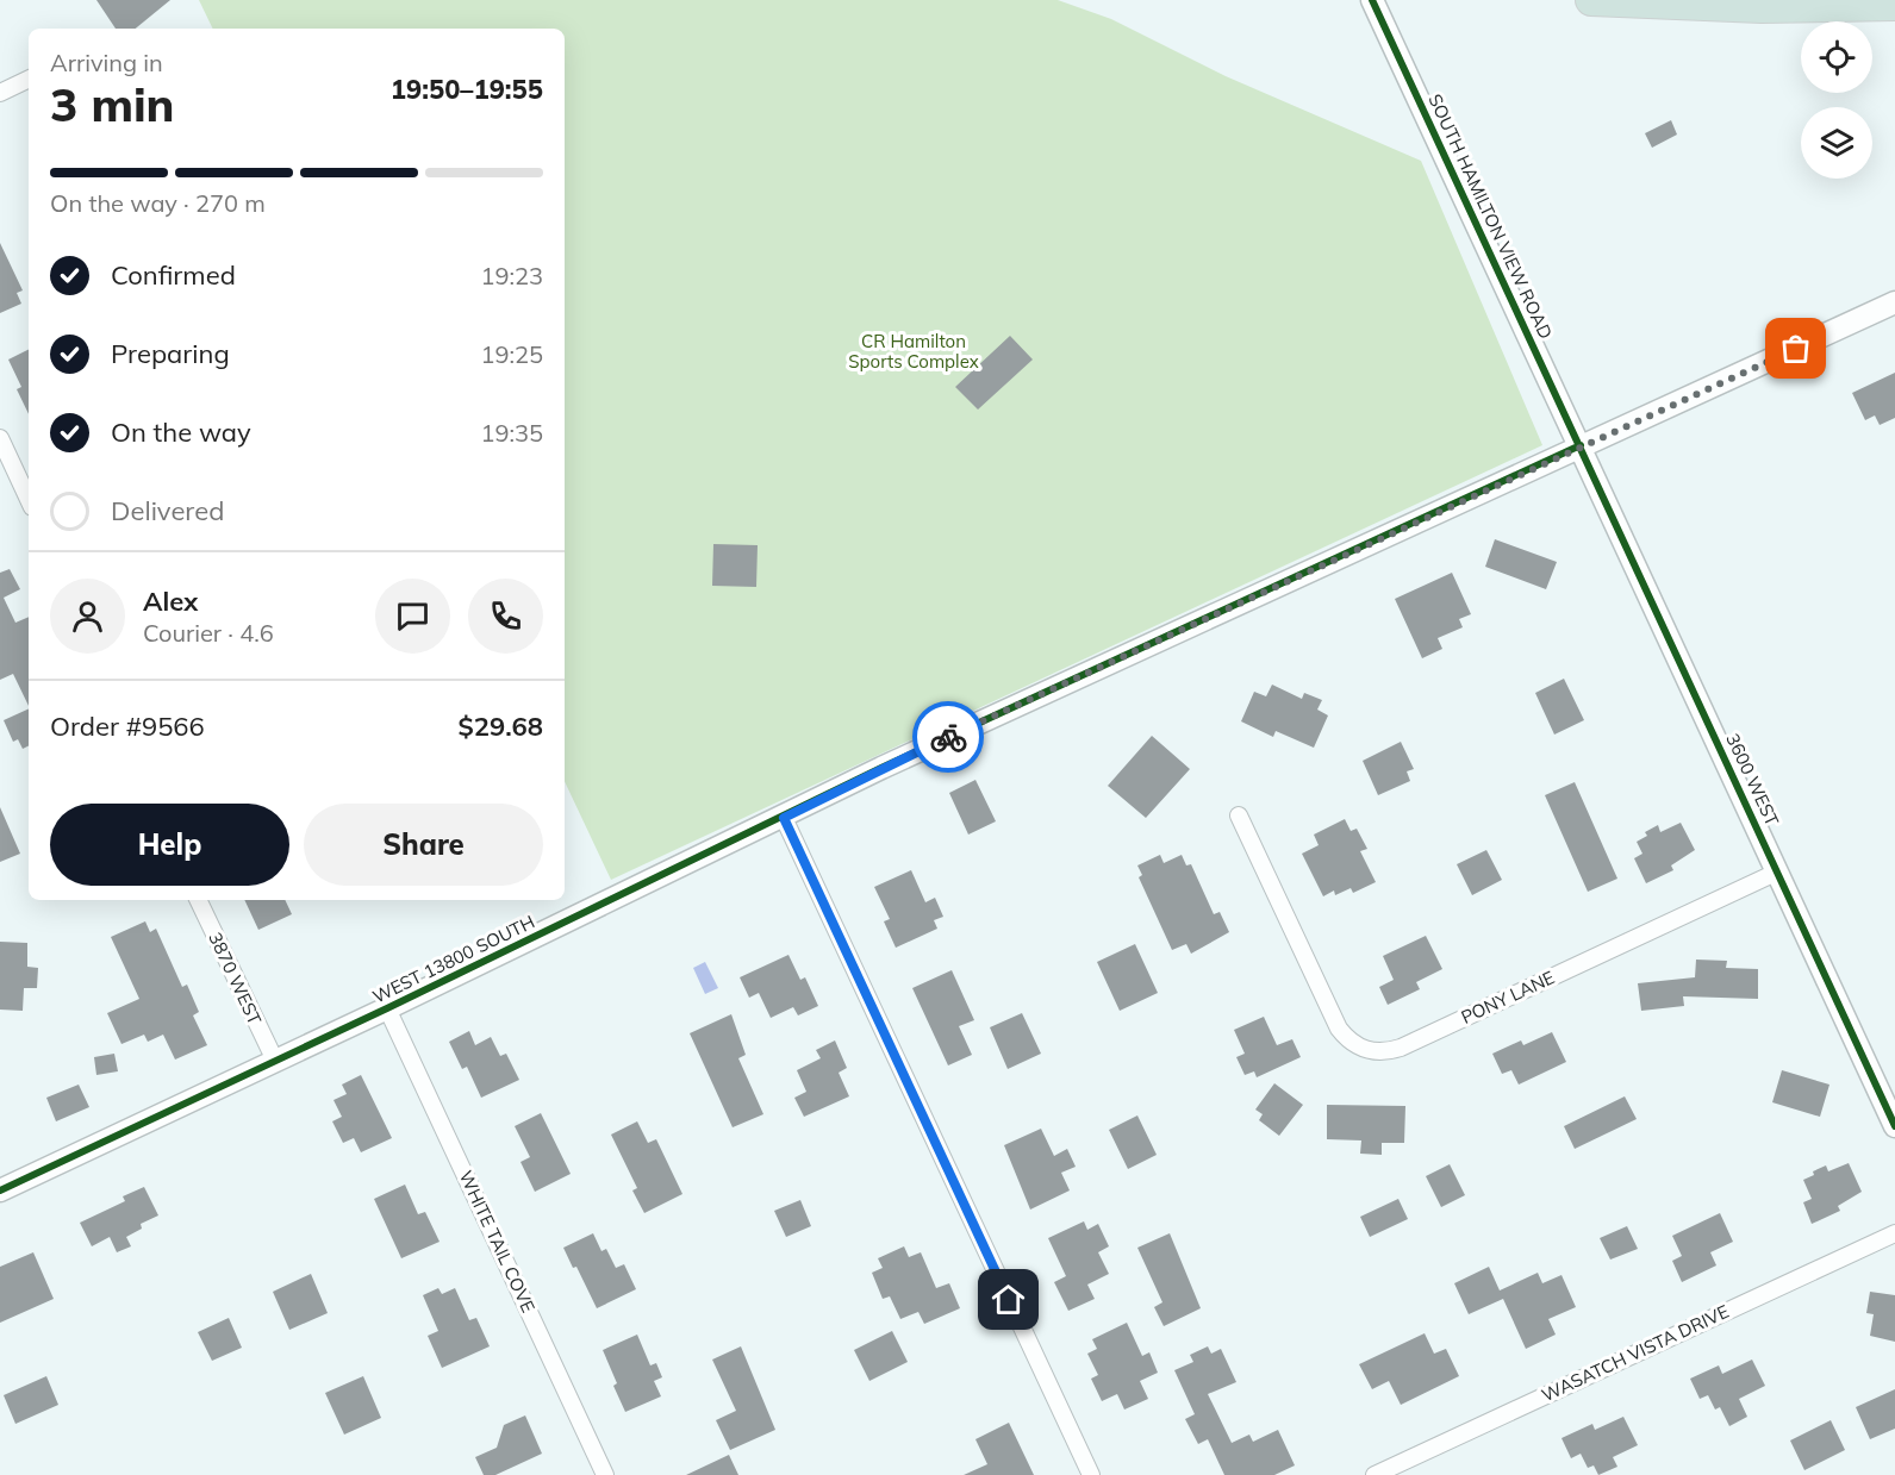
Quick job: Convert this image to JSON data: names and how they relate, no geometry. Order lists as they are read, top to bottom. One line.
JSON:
{"streets":{"street":["SOUTH HAMILTON VIEW ROAD","3600 WEST","WEST 13800 SOUTH","3870 WEST","PONY LANE","WHITE TAIL COVE","WASATCH VISTA DRIVE"]},"crossings":[["SOUTH HAMILTON VIEW ROAD","3600 WEST"],["SOUTH HAMILTON VIEW ROAD","WEST 13800 SOUTH"],["3600 WEST","WEST 13800 SOUTH"],["3600 WEST","PONY LANE"],["WEST 13800 SOUTH","3870 WEST"],["WEST 13800 SOUTH","WHITE TAIL COVE"]],"parks":["CR Hamilton Sports Complex"],"page":{"heading":["3 min","Arriving in","19:50–19:55"],"panel":["Alex","Courier · 4.6","Order #9566","$29.68"],"bar":"On the way · 270 m","list":[["Confirmed","19:23"],["Preparing","19:25"],["On the way","19:35"],"Delivered"],"buttons":["Help","Share"]}}
